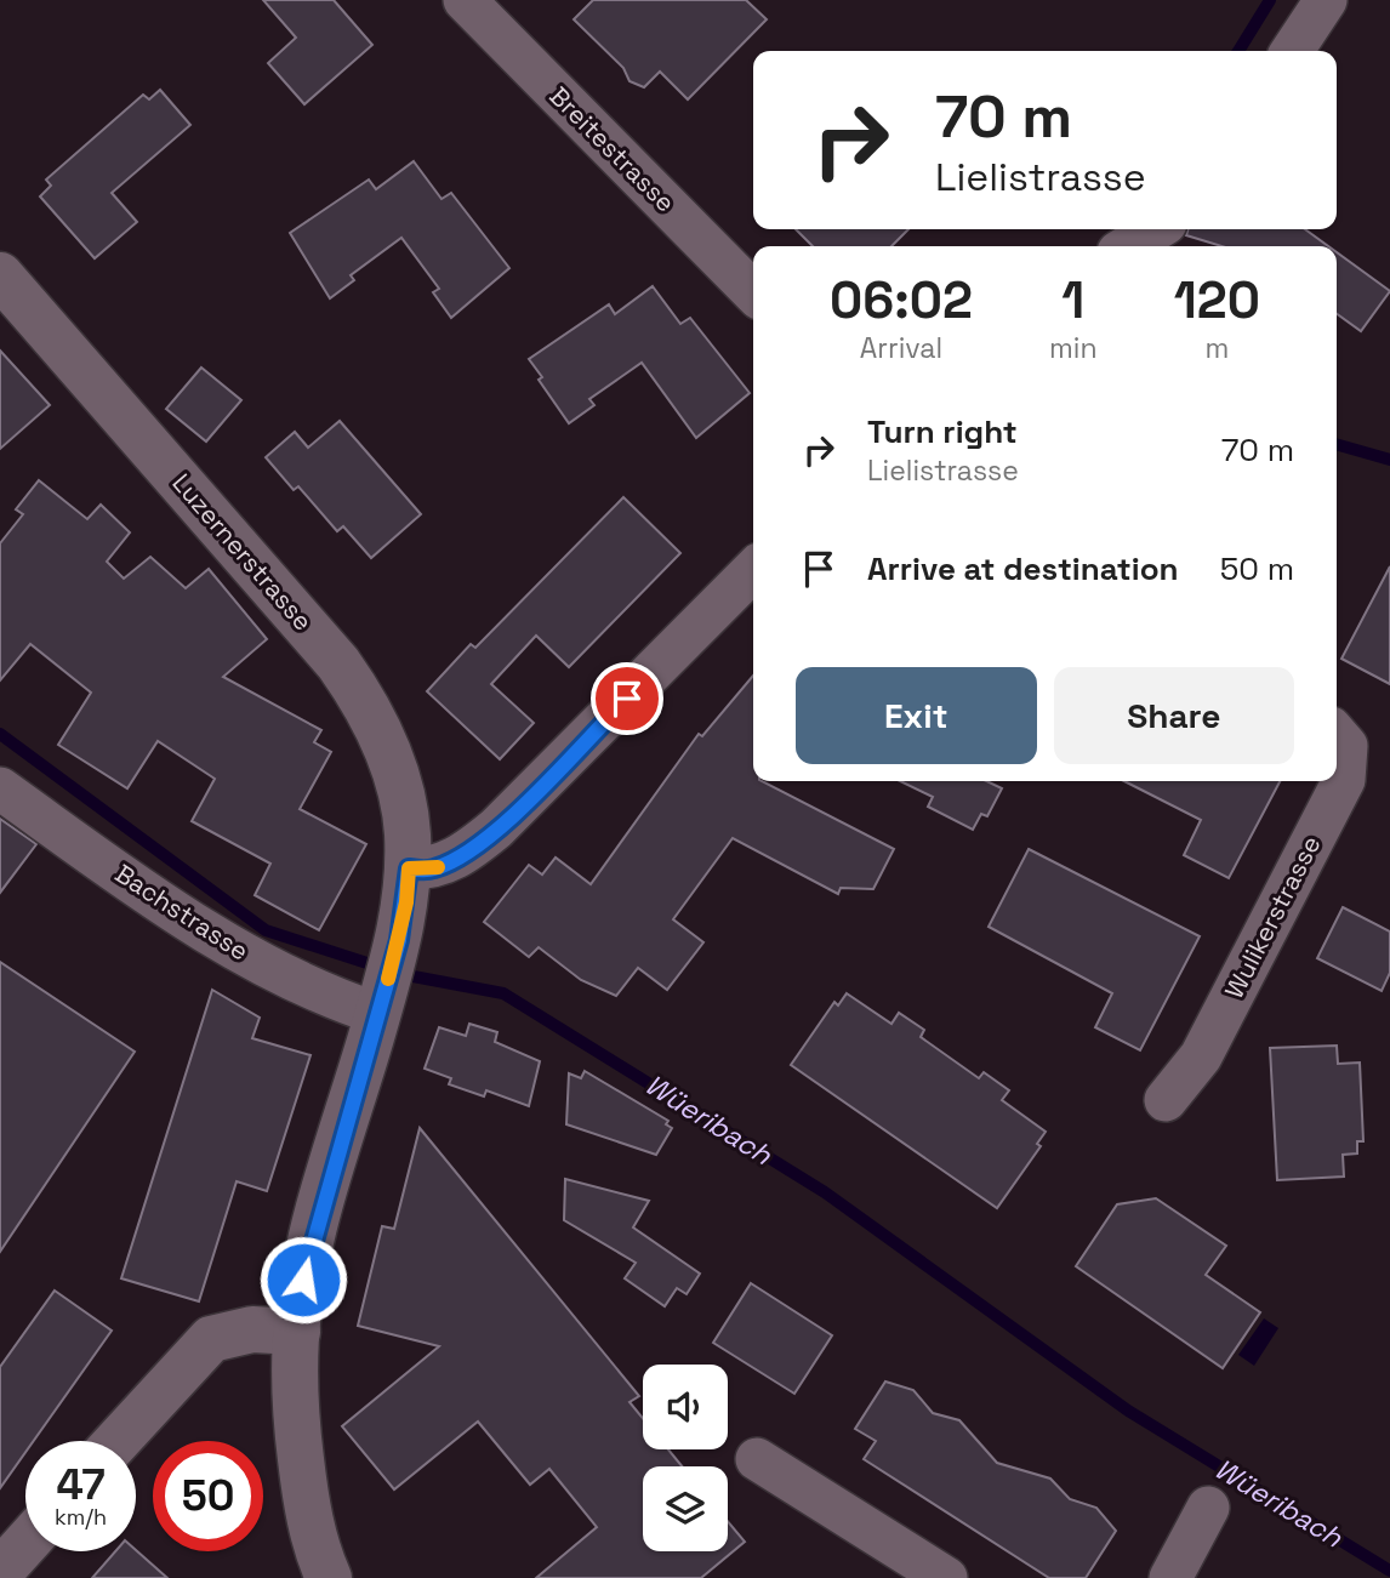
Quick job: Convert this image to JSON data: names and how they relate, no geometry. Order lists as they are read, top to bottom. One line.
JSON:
{"streets":{"main road":["Luzernerstrasse"],"street":["Breitestrasse","Bachstrasse","Wulikerstrasse"]},"crossings":[["Luzernerstrasse","Bachstrasse"]],"water":["Wüeribach"],"page":{"turn":["70 m","Lielistrasse"],"eta":["06:02","Arrival","1","min","120","m"],"list":[{"name":"Turn right","note":"Lielistrasse","value":"70 m"},{"name":"Arrive at destination","value":"50 m"}],"buttons":["Exit","Share"],"speed":"47 km/h","limit":"50"}}
